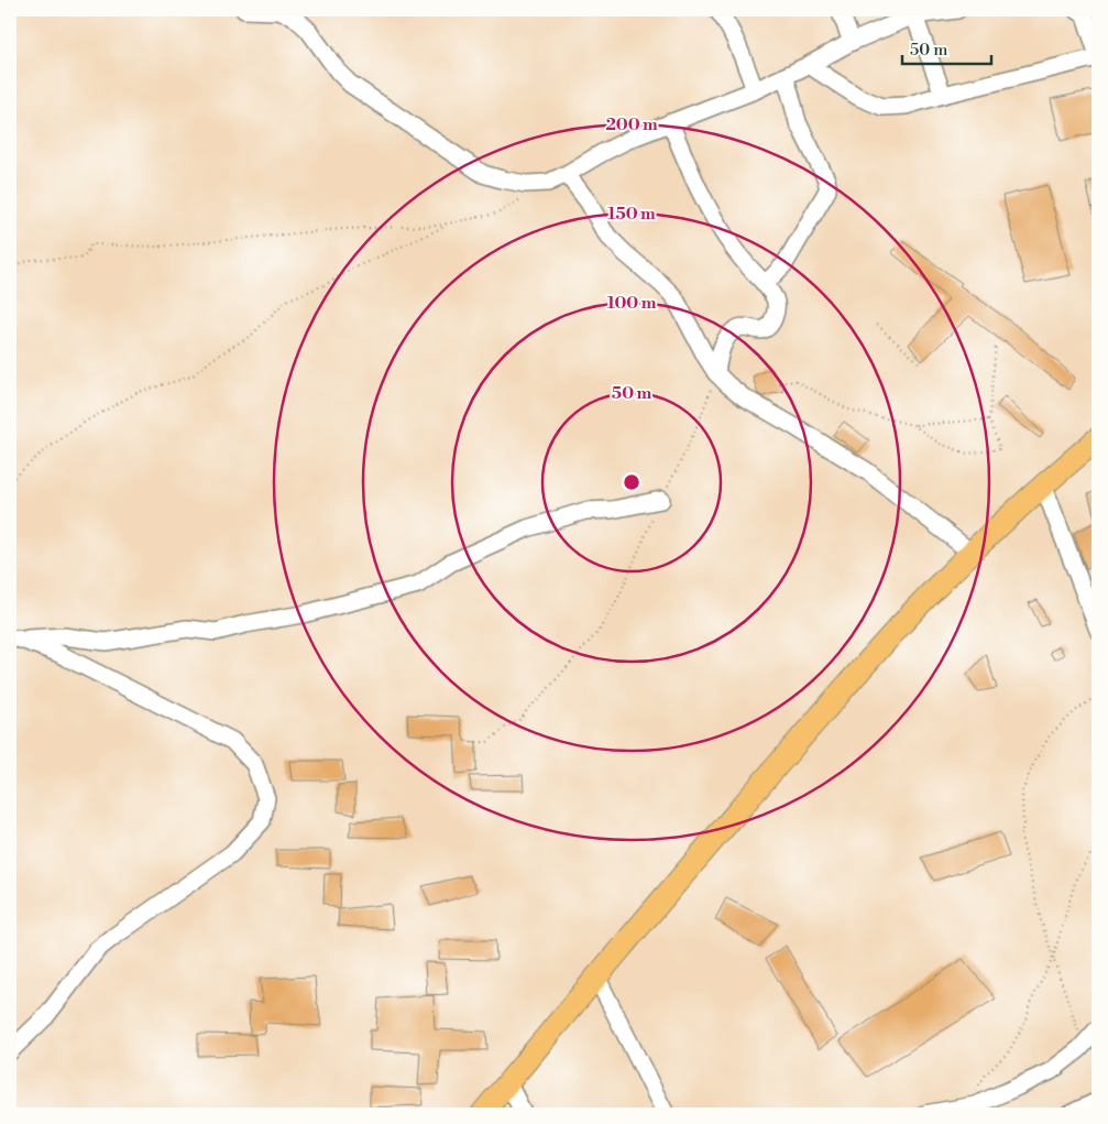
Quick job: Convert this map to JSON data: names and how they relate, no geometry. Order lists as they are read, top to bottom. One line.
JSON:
{"scale_bar":"50 m","rings":["200 m","150 m","100 m","50 m"]}
